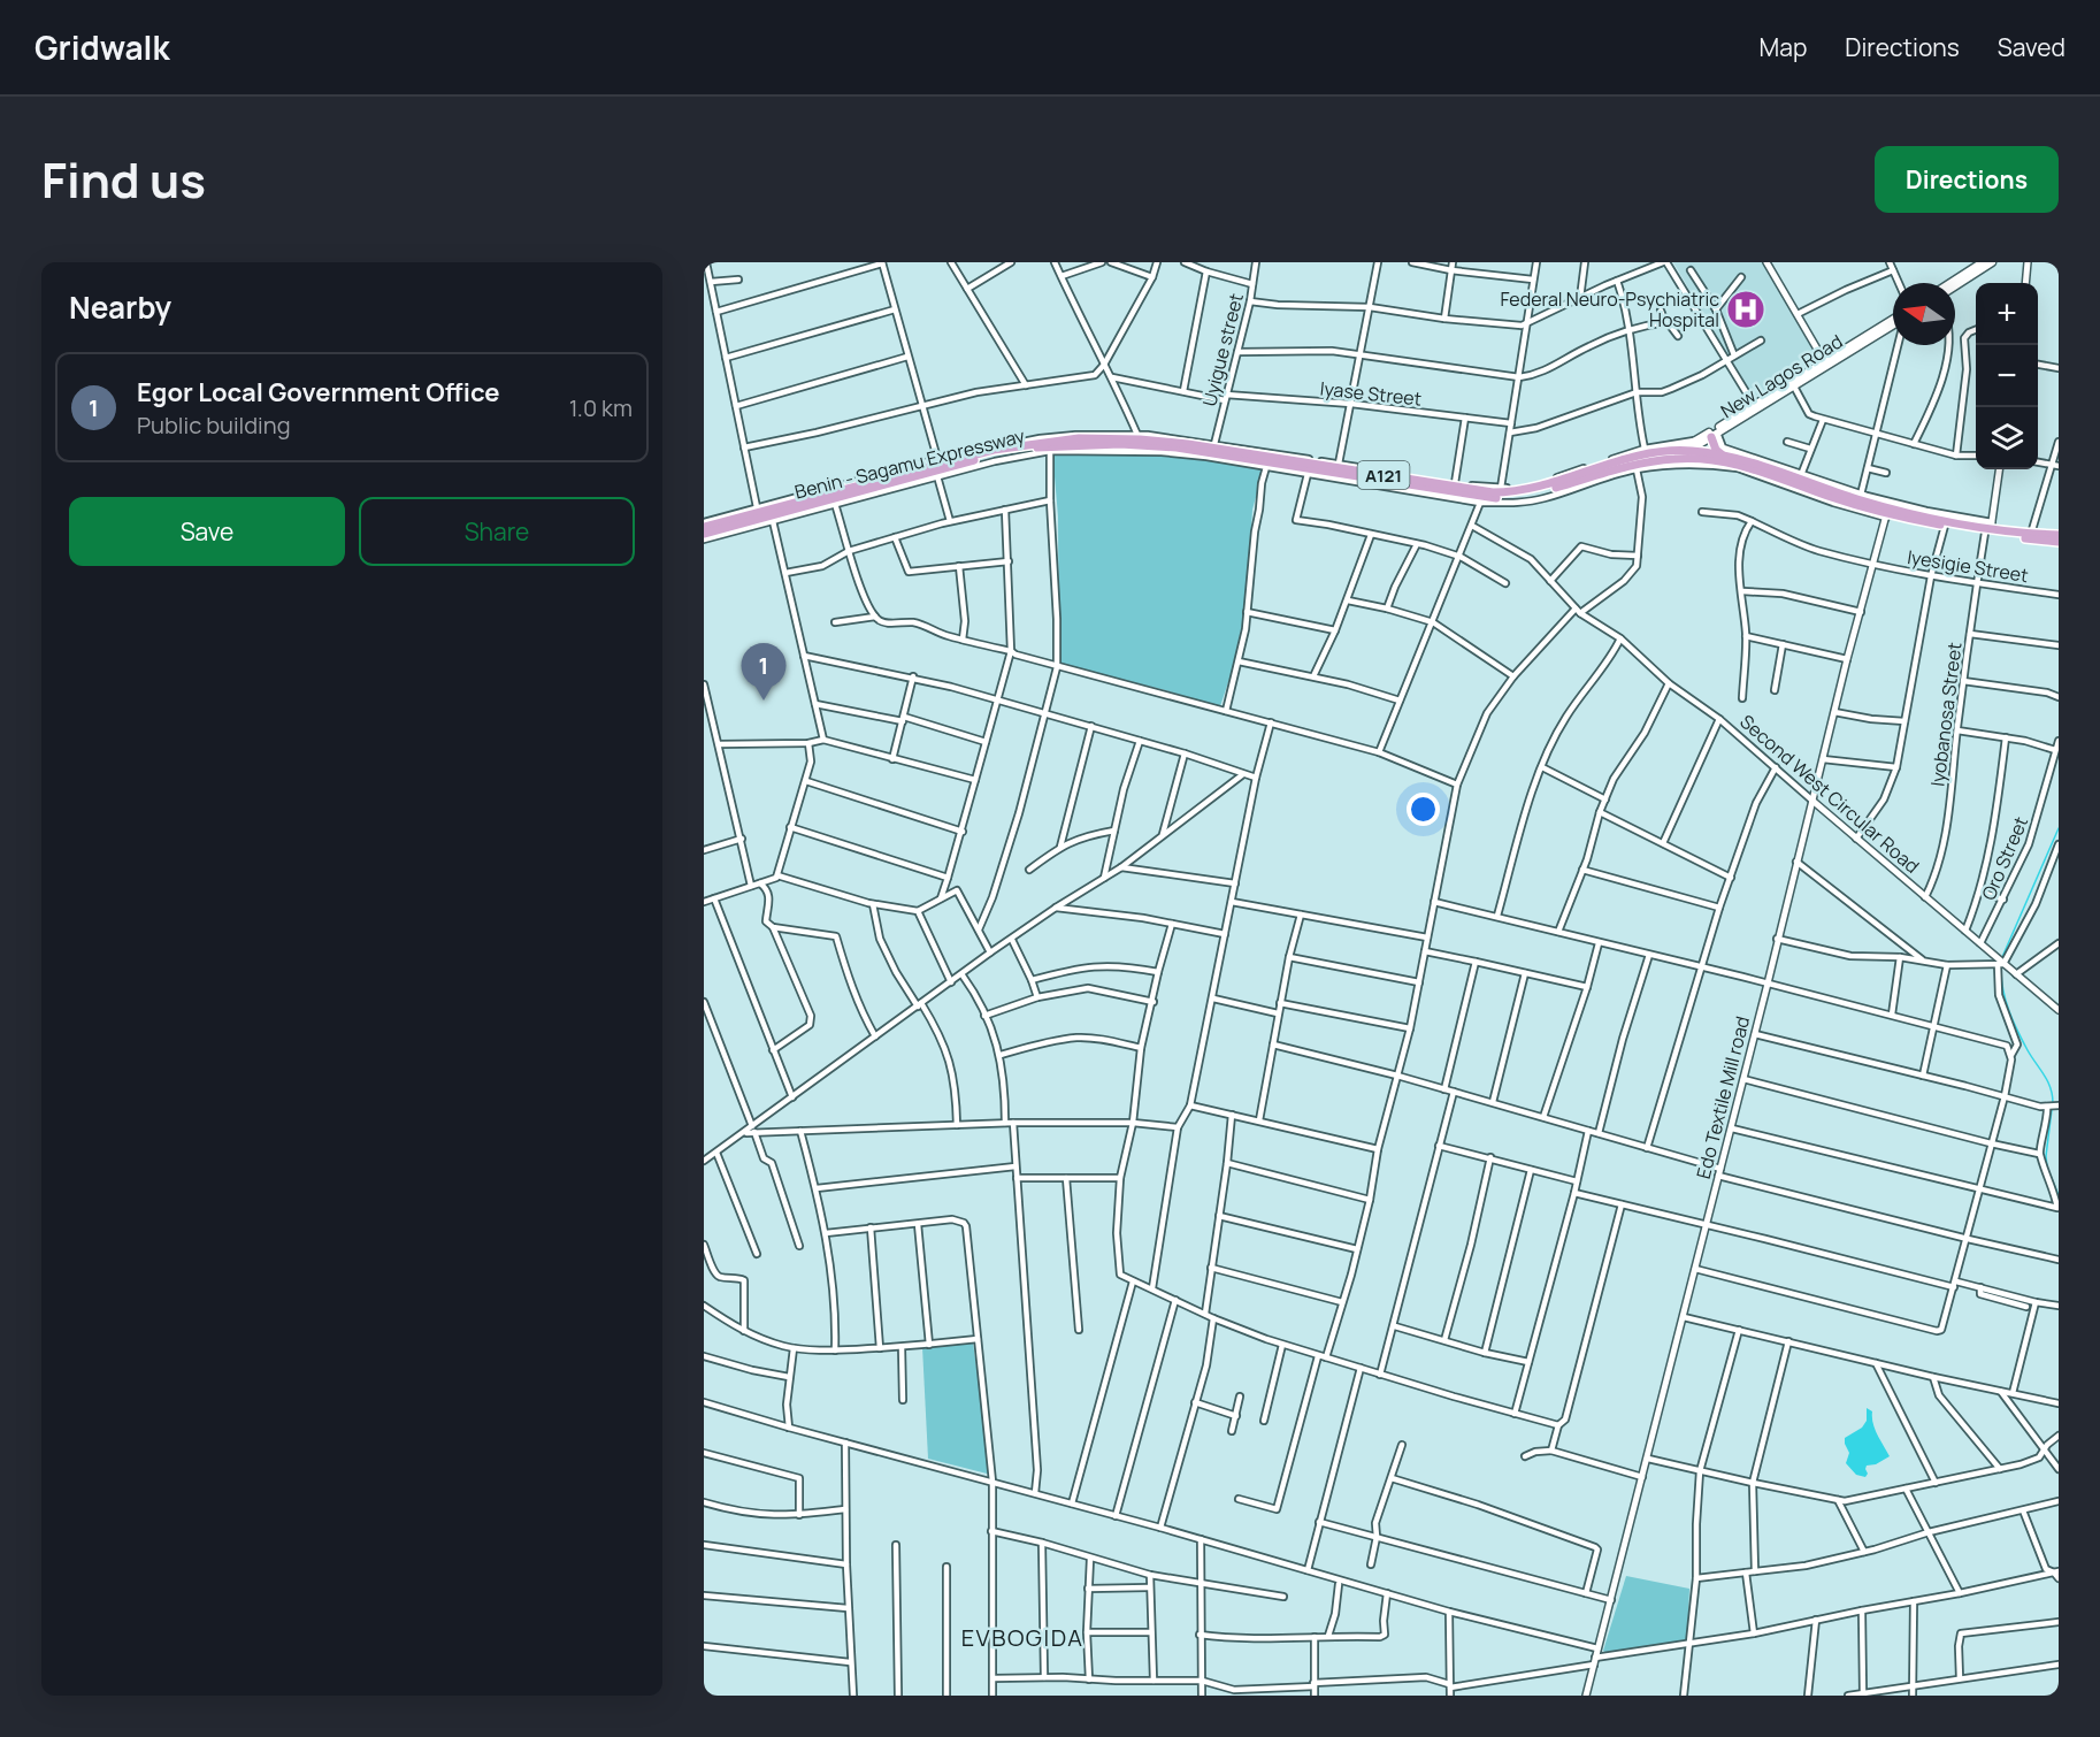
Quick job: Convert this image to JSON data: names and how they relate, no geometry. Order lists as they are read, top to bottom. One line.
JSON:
{"streets":{"highway":["Benin - Sagamu Expressway","A121"],"main road":["New Lagos Road"],"street":["Uyigue street","Iyase Street","Iyesigie Street","Iyobanosa Street","Second West Circular Road","Oro Street","Edo Textile Mill road"]},"crossings":[["Uyigue street","Iyase Street"],["New Lagos Road","Benin - Sagamu Expressway"],["New Lagos Road","A121"],["Benin - Sagamu Expressway","A121"],["Benin - Sagamu Expressway","Iyobanosa Street"],["Benin - Sagamu Expressway","Edo Textile Mill road"],["A121","Iyobanosa Street"],["A121","Edo Textile Mill road"],["Iyesigie Street","Iyobanosa Street"],["Iyesigie Street","Edo Textile Mill road"],["Iyobanosa Street","Second West Circular Road"],["Second West Circular Road","Oro Street"],["Second West Circular Road","Edo Textile Mill road"]],"districts":["EVBOGIDA"],"places":{"hospital":["Federal Neuro-Psychiatric Hospital"]},"north":"left","page":{"header":"Gridwalk","nav":["Map","Directions","Saved"],"title":"Find us","buttons":["Directions",["Save","Share"]],"heading":"Nearby","map_buttons":["+","−"],"list":[{"mark":"1","name":"Egor Local Government Office","note":"Public building","value":"1.0 km"}],"pins":"1"}}
